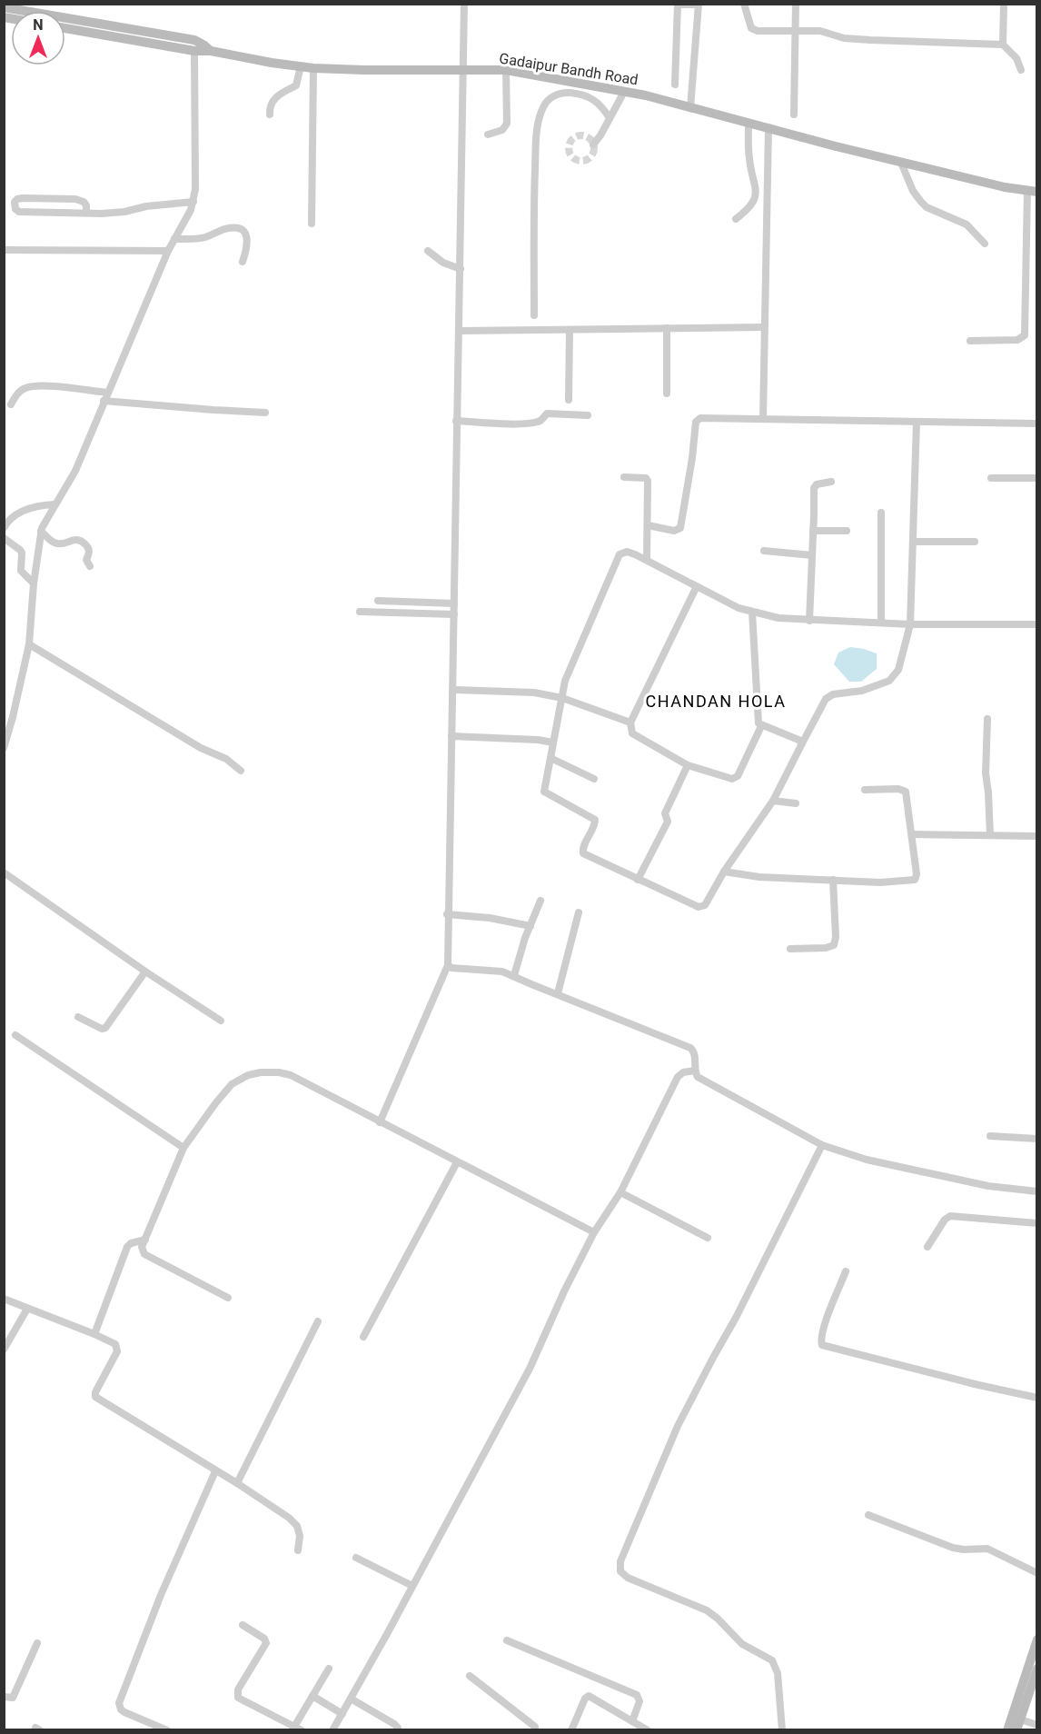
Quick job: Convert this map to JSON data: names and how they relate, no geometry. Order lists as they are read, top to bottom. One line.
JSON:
{"streets":{"street":["Gadaipur Bandh Road"]},"districts":["CHANDAN HOLA"],"north":"top"}
